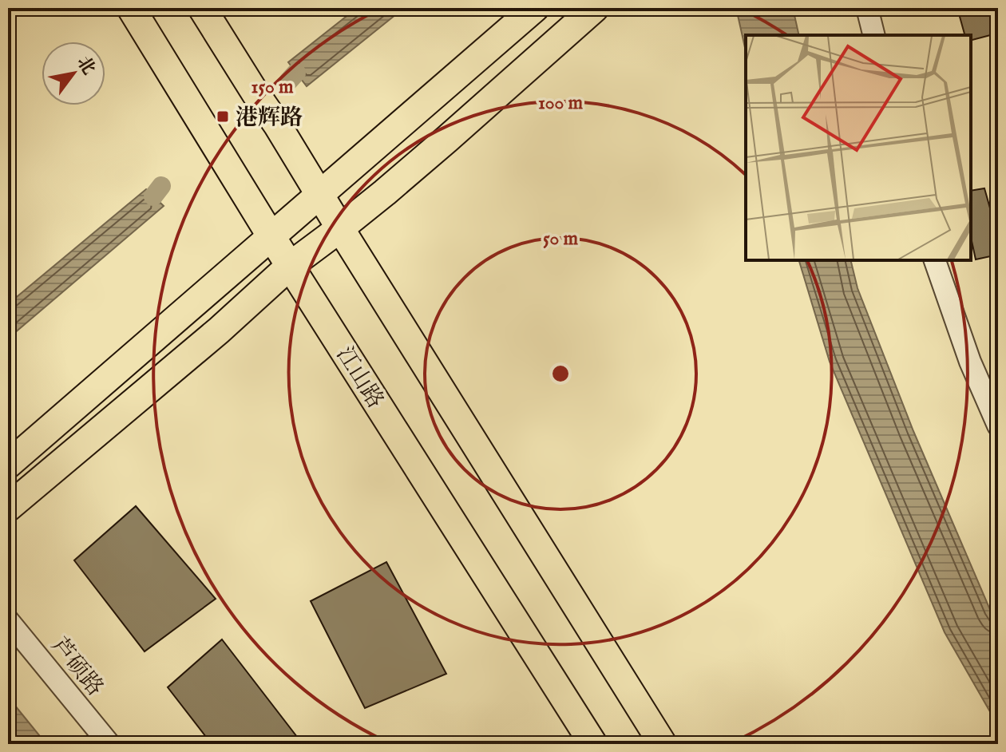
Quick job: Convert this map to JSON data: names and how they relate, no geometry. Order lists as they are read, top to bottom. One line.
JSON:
{"streets":{"main road":["江山路"],"street":["芦硕路"]},"places":{"transit":["港辉路"]},"north":"top right","rings":["150 m","100 m","50 m"]}
